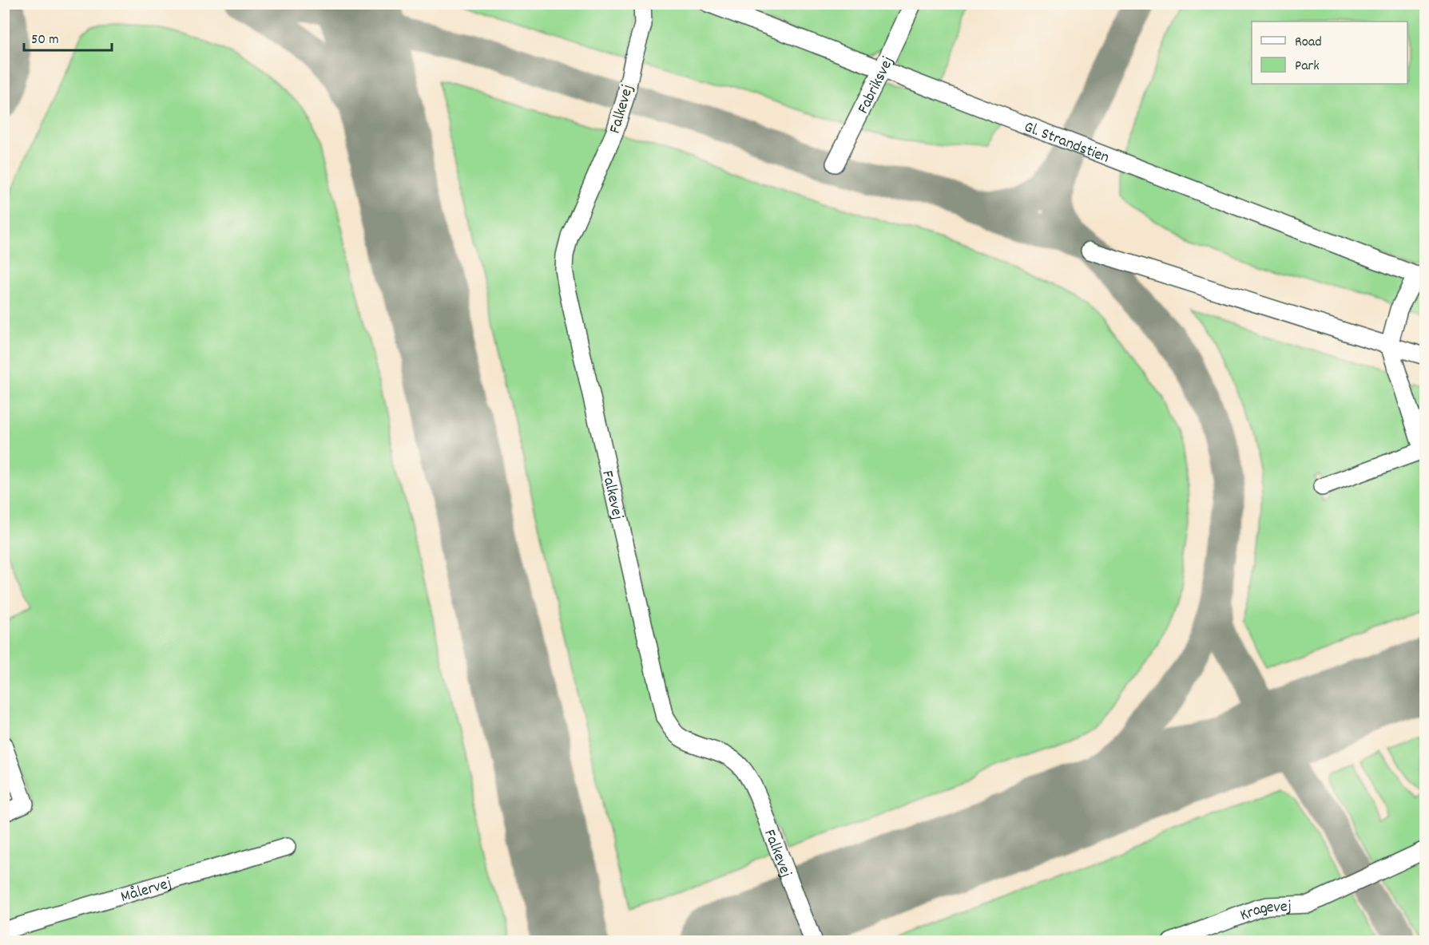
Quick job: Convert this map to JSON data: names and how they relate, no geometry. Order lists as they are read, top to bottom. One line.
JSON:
{"streets":{"lane":["Fabriksvej","Falkevej","Gl. Strandstien","Målervej","Kragevej"]},"crossings":[["Fabriksvej","Gl. Strandstien"]],"legend":["Road","Park"],"scale_bar":"50 m"}
